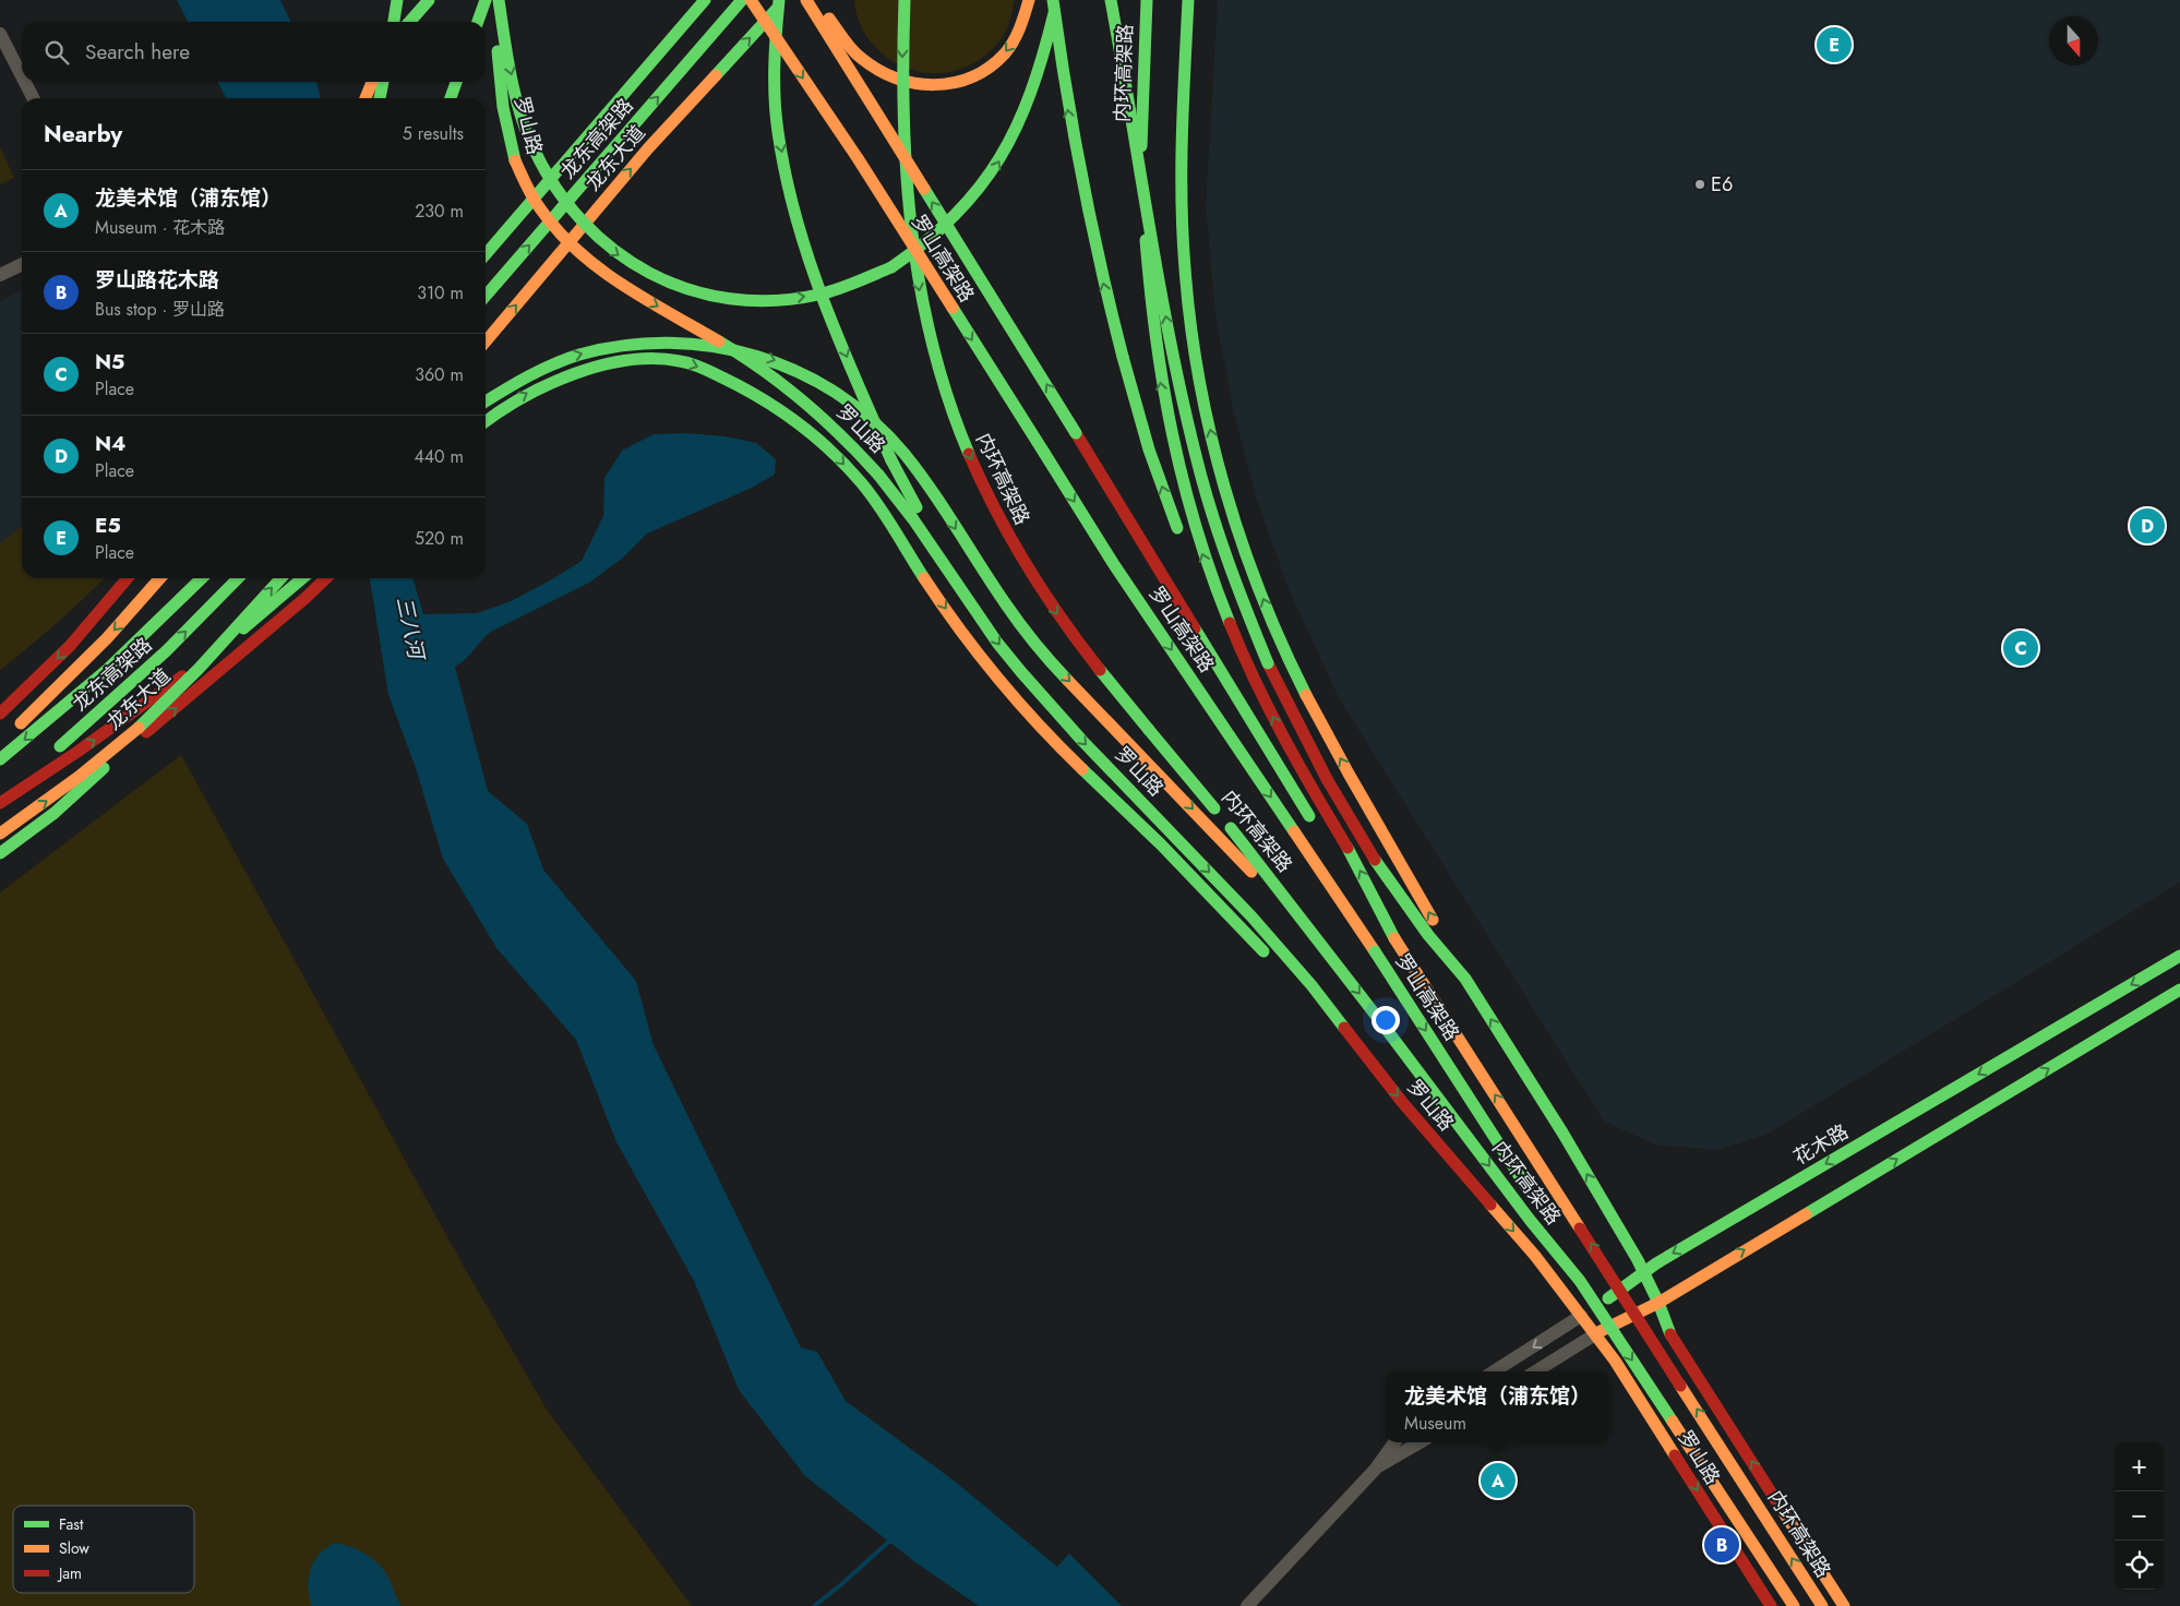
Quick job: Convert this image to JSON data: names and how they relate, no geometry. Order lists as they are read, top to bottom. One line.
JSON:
{"streets":{"main road":["内环高架路","罗山路","龙东高架路","龙东大道","罗山高架路","花木路"]},"crossings":[["内环高架路","罗山高架路"],["罗山路","花木路"]],"water":["三八河"],"places":["E6"],"legend":["Fast","Slow","Jam"],"north":"bottom","page":{"search":"Search here","pins":["E","D","C","A","B"],"heading":["Nearby","5 results"],"list":[{"mark":"A","name":"龙美术馆（浦东馆）","note":"Museum · 花木路","value":"230 m"},{"mark":"B","name":"罗山路花木路","note":"Bus stop · 罗山路","value":"310 m"},{"mark":"C","name":"N5","note":"Place","value":"360 m"},{"mark":"D","name":"N4","note":"Place","value":"440 m"},{"mark":"E","name":"E5","note":"Place","value":"520 m"}],"popup":["龙美术馆（浦东馆）","Museum"],"map_buttons":["+","−"]}}
